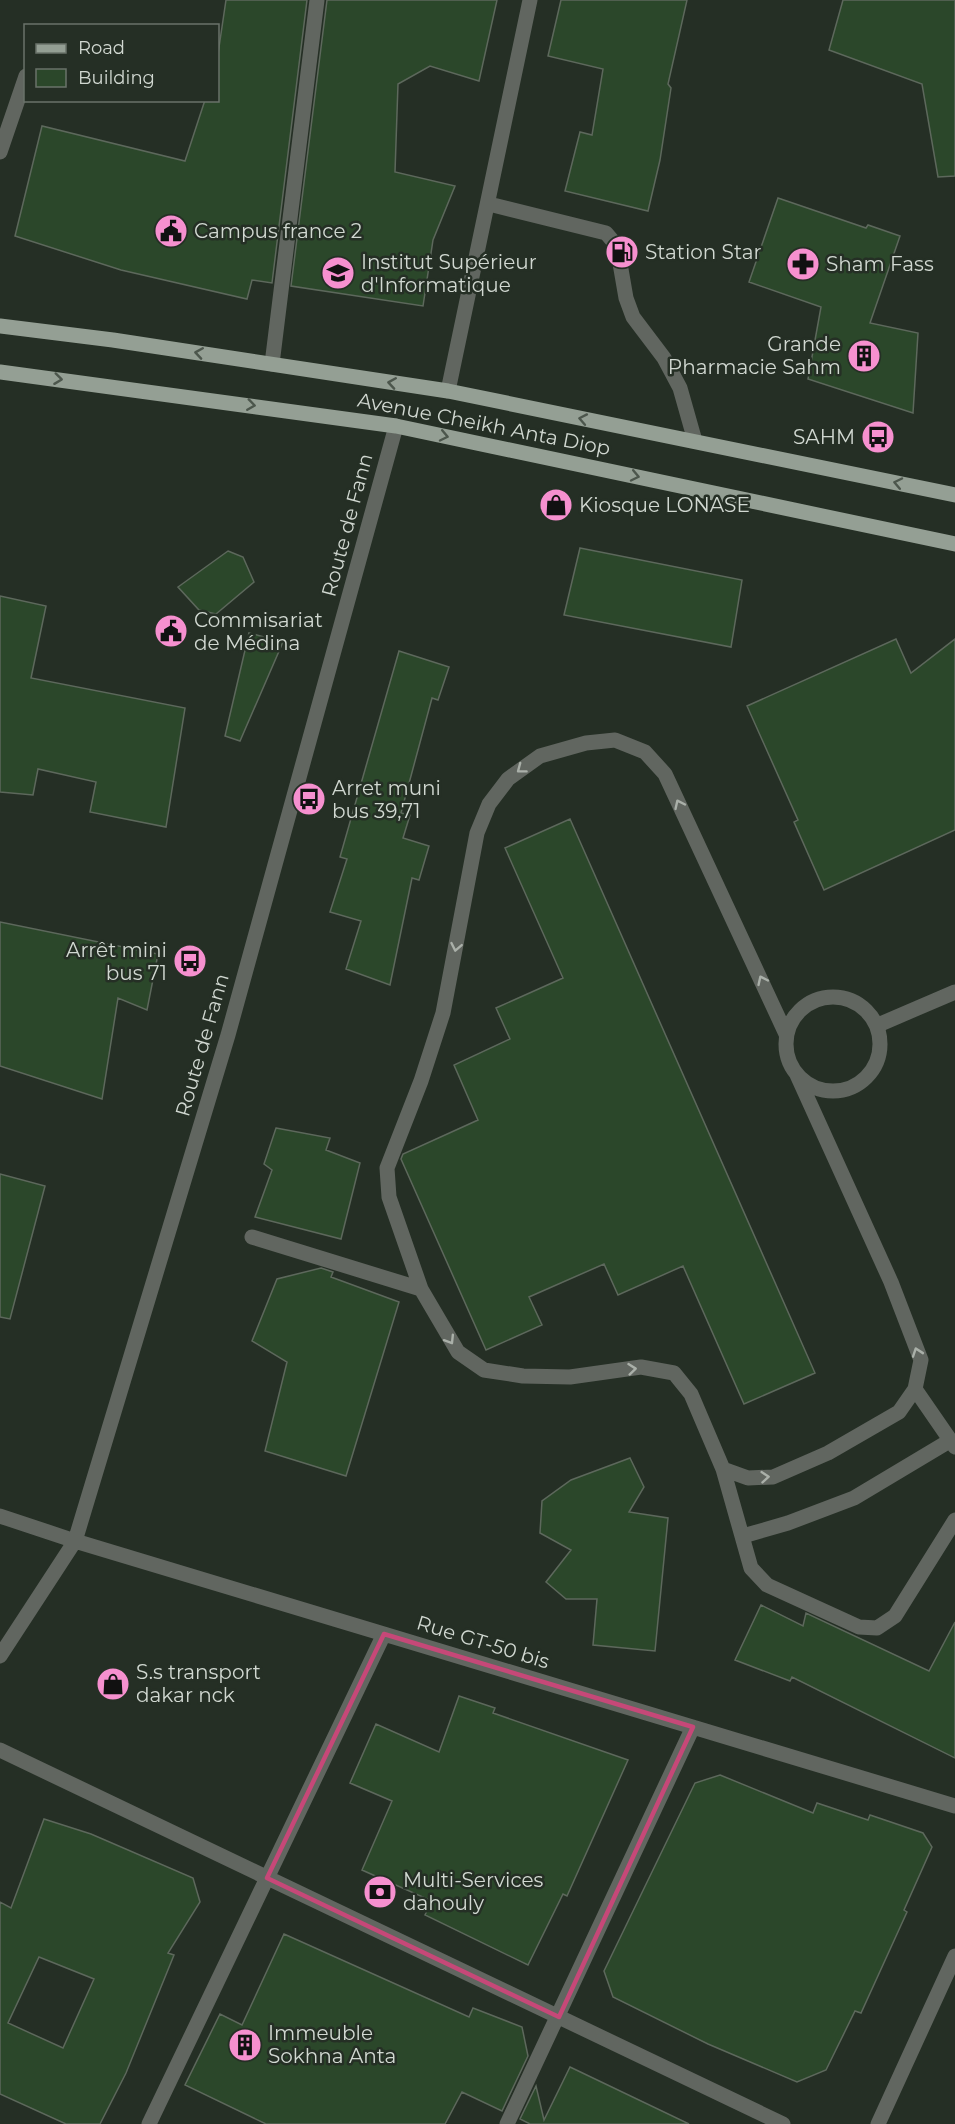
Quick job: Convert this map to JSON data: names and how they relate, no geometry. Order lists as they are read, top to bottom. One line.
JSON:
{"streets":{"main road":["Avenue Cheikh Anta Diop"],"street":["Route de Fann","Rue GT-50 bis"]},"crossings":[["Avenue Cheikh Anta Diop","Route de Fann"],["Route de Fann","Rue GT-50 bis"]],"places":{"public building":["Campus france 2","Commisariat de Médina"],"fuel station":["Station Star"],"pharmacy":["Sham Fass"],"school or university":["Institut Supérieur d'Informatique"],"building":["Grande Pharmacie Sahm","Immeuble Sokhna Anta"],"bus stop":["SAHM","Arret muni bus 39,71","Arrêt mini bus 71"],"shop":["Kiosque LONASE","S.s transport dakar nck"],"bank":["Multi-Services dahouly"]},"legend":["Road","Building"]}
